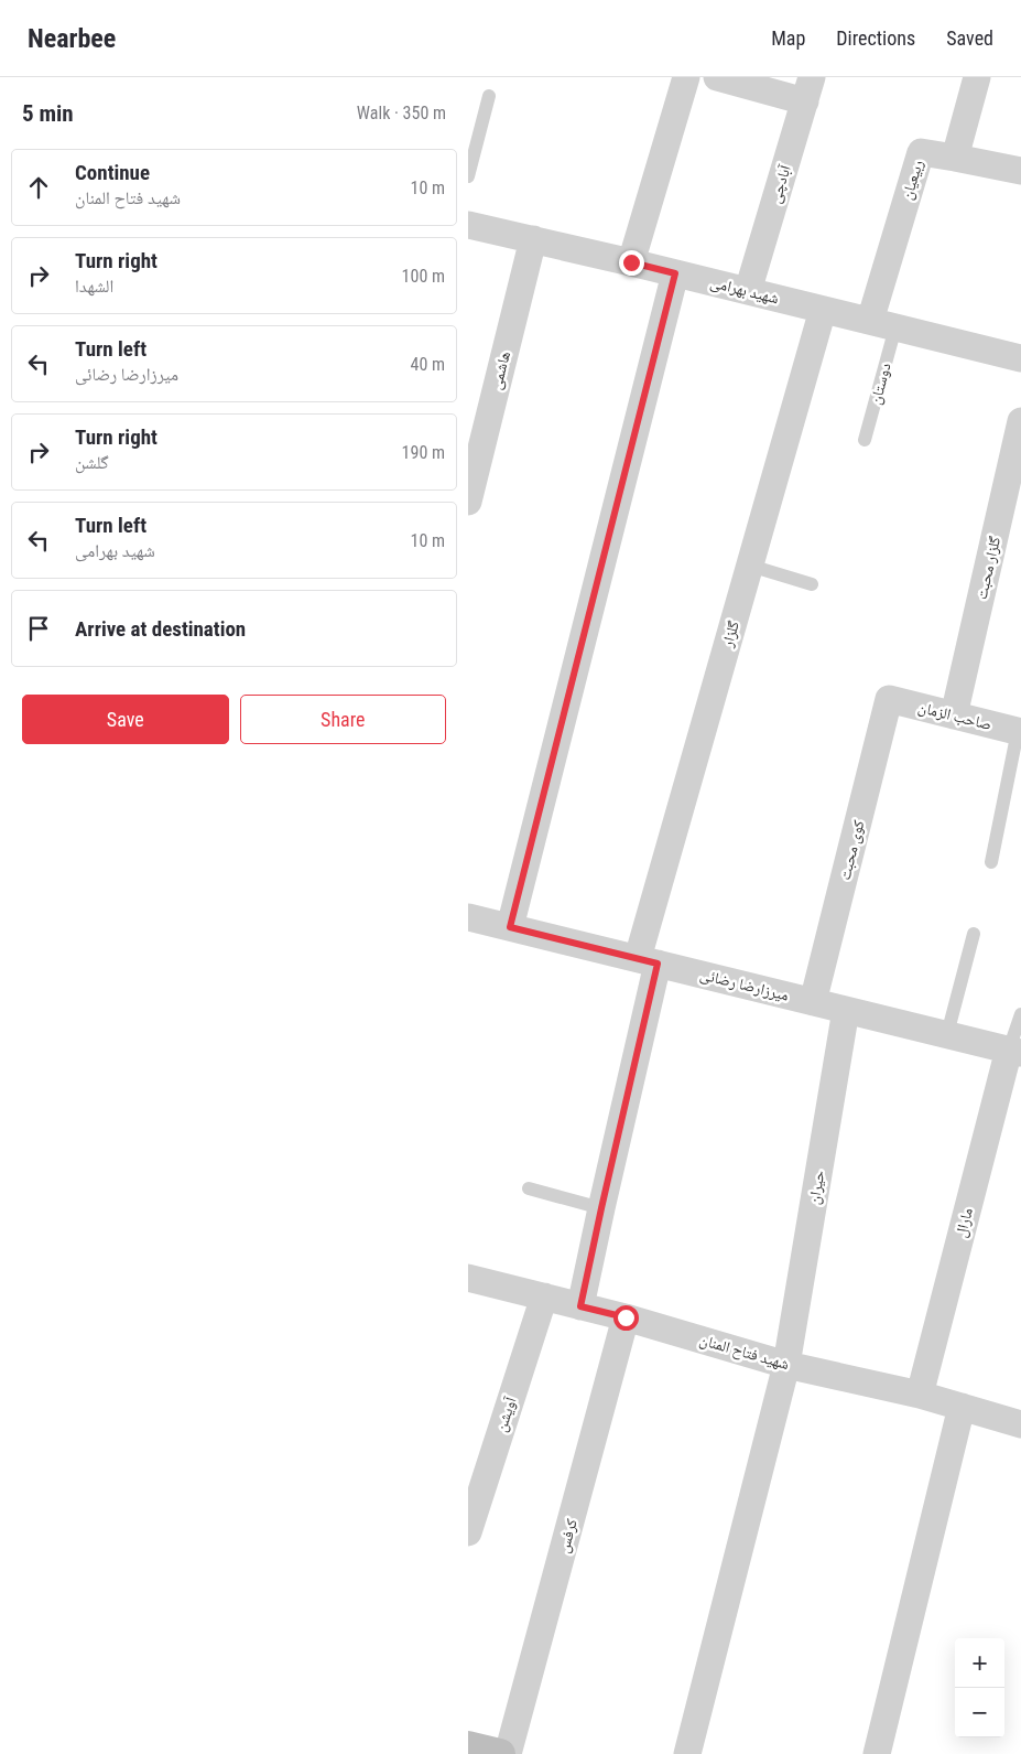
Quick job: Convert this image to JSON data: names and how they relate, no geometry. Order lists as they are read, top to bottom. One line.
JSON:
{"streets":{"street":["ربیعیان","آبادچی","شهید بهرامی","هاشمی","گلزار محبت","گلزار","صاحب الزمان","کوی محبت","میرزارضا رضائی","حیران","مارال","شهید فتاح المنان","آویشن","کرفس"],"lane":["دوستان"]},"crossings":[["ربیعیان","شهید بهرامی"],["ربیعیان","دوستان"],["آبادچی","شهید بهرامی"],["شهید بهرامی","هاشمی"],["شهید بهرامی","دوستان"],["شهید بهرامی","گلزار"],["گلزار محبت","صاحب الزمان"],["گلزار","میرزارضا رضائی"],["گلزار","شهید فتاح المنان"],["صاحب الزمان","کوی محبت"],["کوی محبت","میرزارضا رضائی"],["میرزارضا رضائی","حیران"],["میرزارضا رضائی","مارال"],["حیران","شهید فتاح المنان"],["مارال","شهید فتاح المنان"],["شهید فتاح المنان","آویشن"],["شهید فتاح المنان","کرفس"]],"page":{"header":"Nearbee","nav":["Map","Directions","Saved"],"heading":["5 min","Walk · 350 m"],"list":[["Continue","شهید فتاح المنان","10 m"],["Turn right","الشهدا","100 m"],["Turn left","میرزارضا رضائی","40 m"],["Turn right","گلشن","190 m"],["Turn left","شهید بهرامی","10 m"],"Arrive at destination"],"buttons":["Save","Share"],"map_buttons":["+","−"]}}
